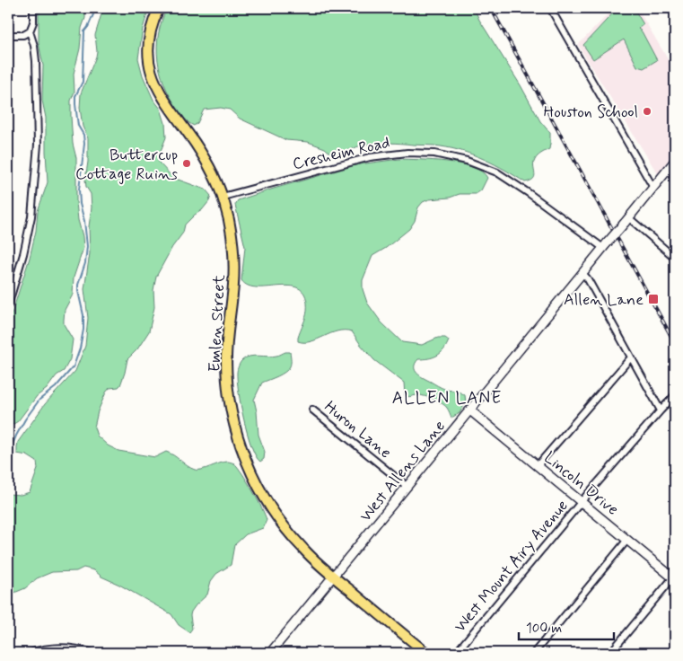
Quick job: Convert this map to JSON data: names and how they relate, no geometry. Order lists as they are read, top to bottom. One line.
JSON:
{"streets":{"main road":["Emlen Street","West Allens Lane","Lincoln Drive"],"street":["Cresheim Road","Huron Lane","West Mount Airy Avenue"]},"crossings":[["Cresheim Road","Emlen Street"],["Cresheim Road","West Allens Lane"],["Emlen Street","West Allens Lane"],["Huron Lane","West Allens Lane"],["West Allens Lane","Lincoln Drive"],["Lincoln Drive","West Mount Airy Avenue"]],"districts":["ALLEN LANE"],"places":{"other":["Houston School","Buttercup Cottage Ruins"],"transit":["Allen Lane"]},"scale_bar":"100 m"}
